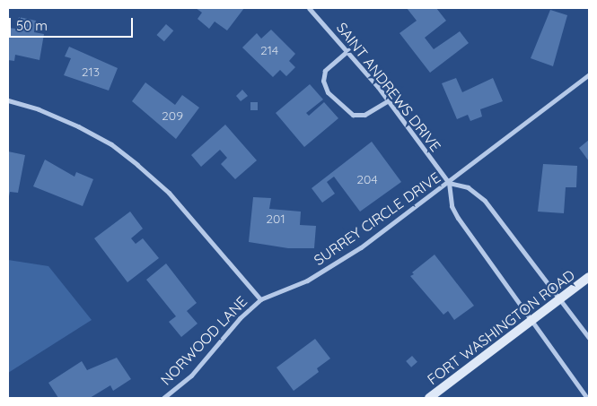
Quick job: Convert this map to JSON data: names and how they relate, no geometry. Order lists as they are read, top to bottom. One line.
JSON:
{"streets":{"main road":["FORT WASHINGTON ROAD"],"street":["SAINT ANDREWS DRIVE","SURREY CIRCLE DRIVE","NORWOOD LANE"]},"crossings":[["SAINT ANDREWS DRIVE","SURREY CIRCLE DRIVE"],["SAINT ANDREWS DRIVE","FORT WASHINGTON ROAD"],["SURREY CIRCLE DRIVE","NORWOOD LANE"]],"house_numbers":["214","213","209","204","201"],"scale_bar":"50 m"}
